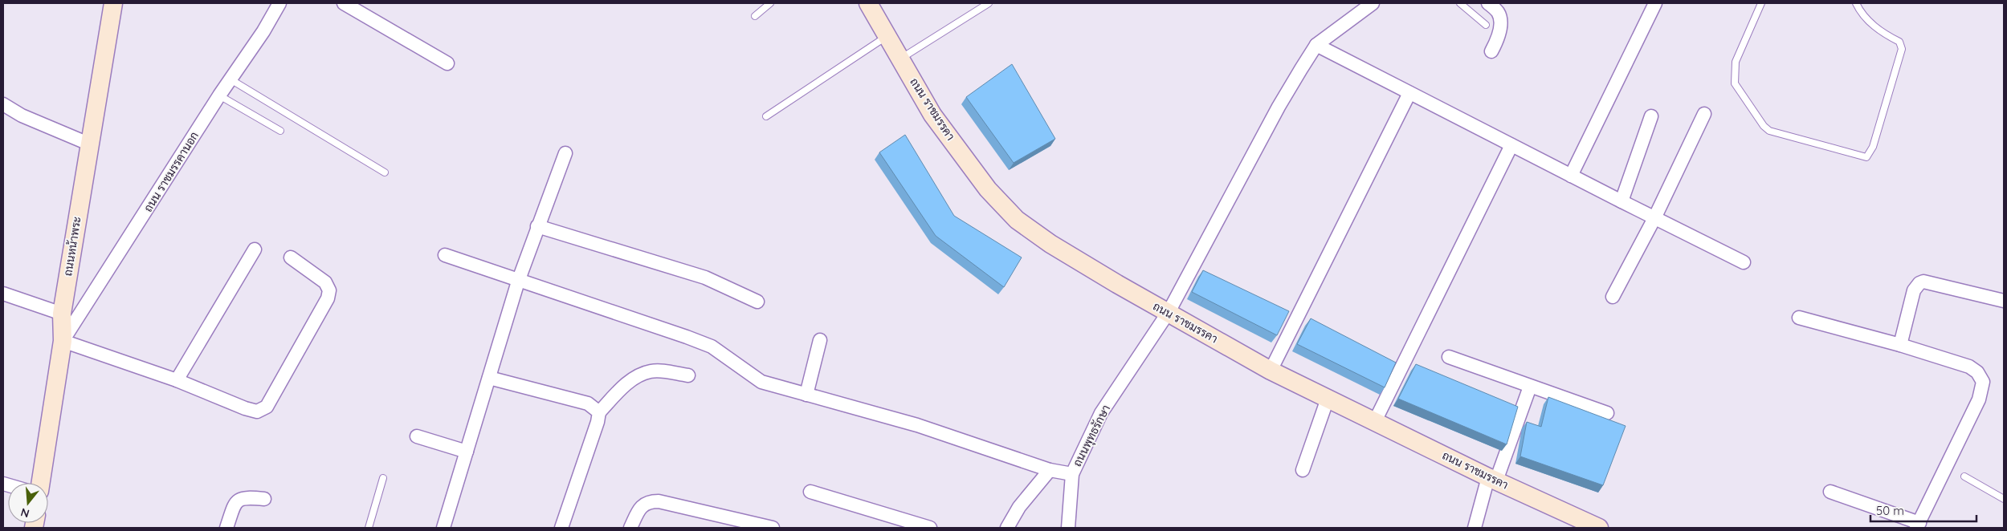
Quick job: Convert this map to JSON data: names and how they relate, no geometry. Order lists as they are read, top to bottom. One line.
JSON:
{"streets":{"street":["ถนน ราชมรรคา","ถนน ราชมรรคานอก","ถนนหน้าพระ","ถนนพุทธรักษา"]},"crossings":[["ถนน ราชมรรคา","ถนนพุทธรักษา"],["ถนน ราชมรรคานอก","ถนนหน้าพระ"]],"scale_bar":"50 m","north":"bottom"}
